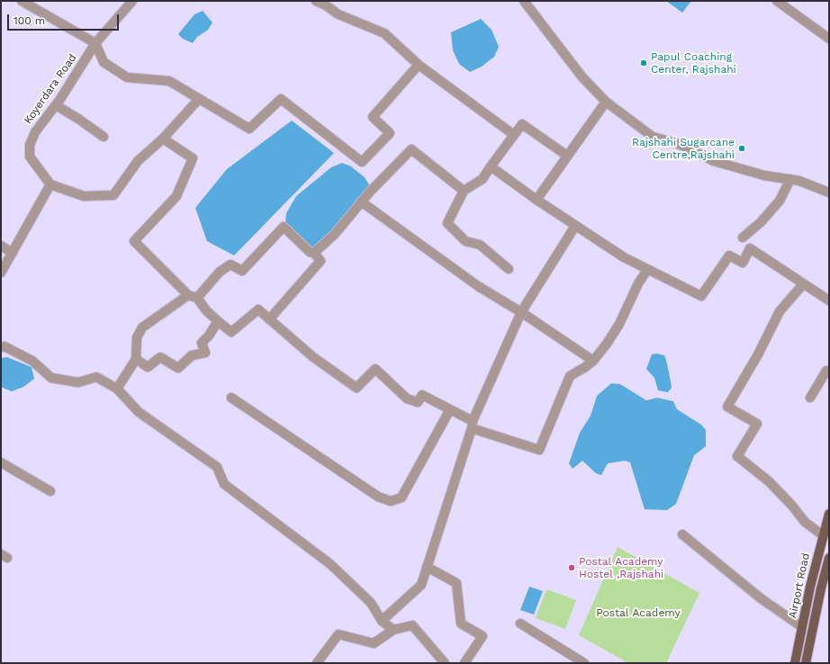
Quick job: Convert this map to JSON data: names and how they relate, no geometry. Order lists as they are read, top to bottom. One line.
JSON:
{"streets":{"main road":["Airport Road"],"street":["Koyerdara Road"]},"parks":["Postal Academy"],"places":["Papul Coaching Center, Rajshahi","Rajshahi Sugarcane Centre,Rajshahi","Postal Academy Hostel ,Rajshahi"],"scale_bar":"100 m"}
